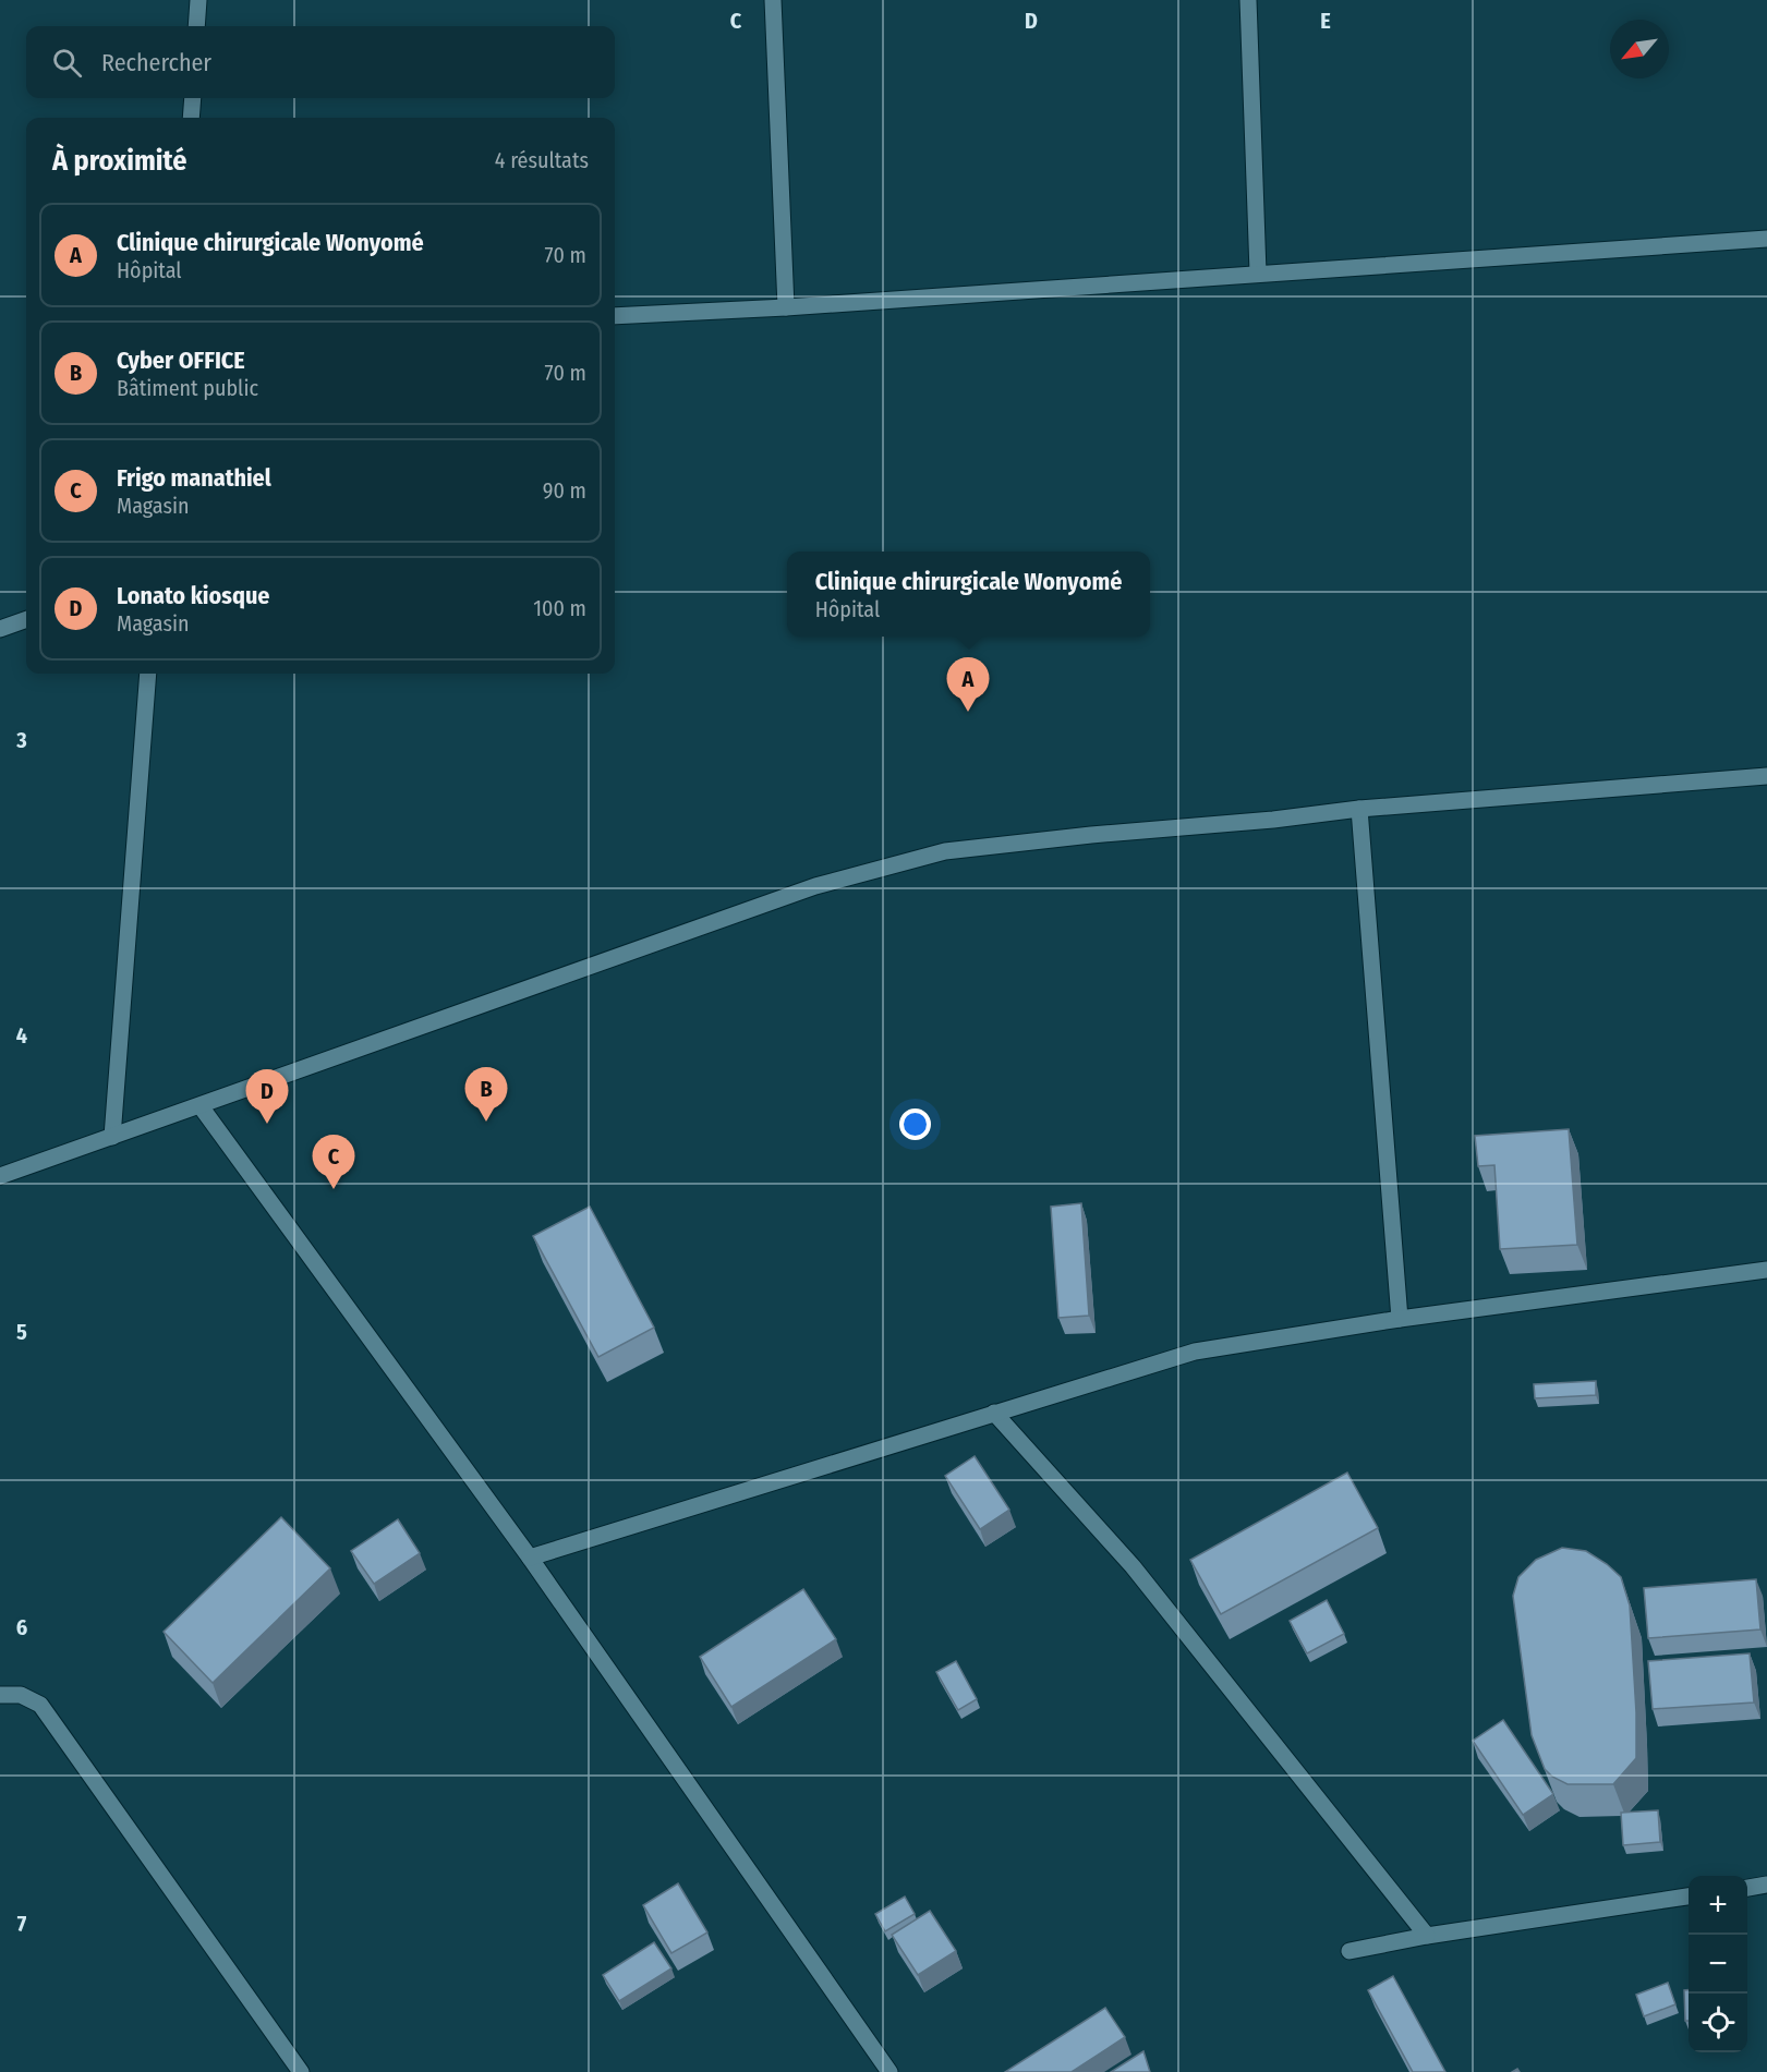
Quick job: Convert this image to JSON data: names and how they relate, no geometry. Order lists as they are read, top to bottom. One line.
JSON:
{"north":"bottom left","page":{"search":"Rechercher","heading":["À proximité","4 résultats"],"list":[{"mark":"A","name":"Clinique chirurgicale Wonyomé","note":"Hôpital","value":"70 m"},{"mark":"B","name":"Cyber OFFICE","note":"Bâtiment public","value":"70 m"},{"mark":"C","name":"Frigo manathiel","note":"Magasin","value":"90 m"},{"mark":"D","name":"Lonato kiosque","note":"Magasin","value":"100 m"}],"popup":["Clinique chirurgicale Wonyomé","Hôpital"],"pins":["A","B","D","C"],"map_buttons":["+","−"]},"grid":{"columns":["C","D","E"],"rows":["3","4","5","6","7"]}}
